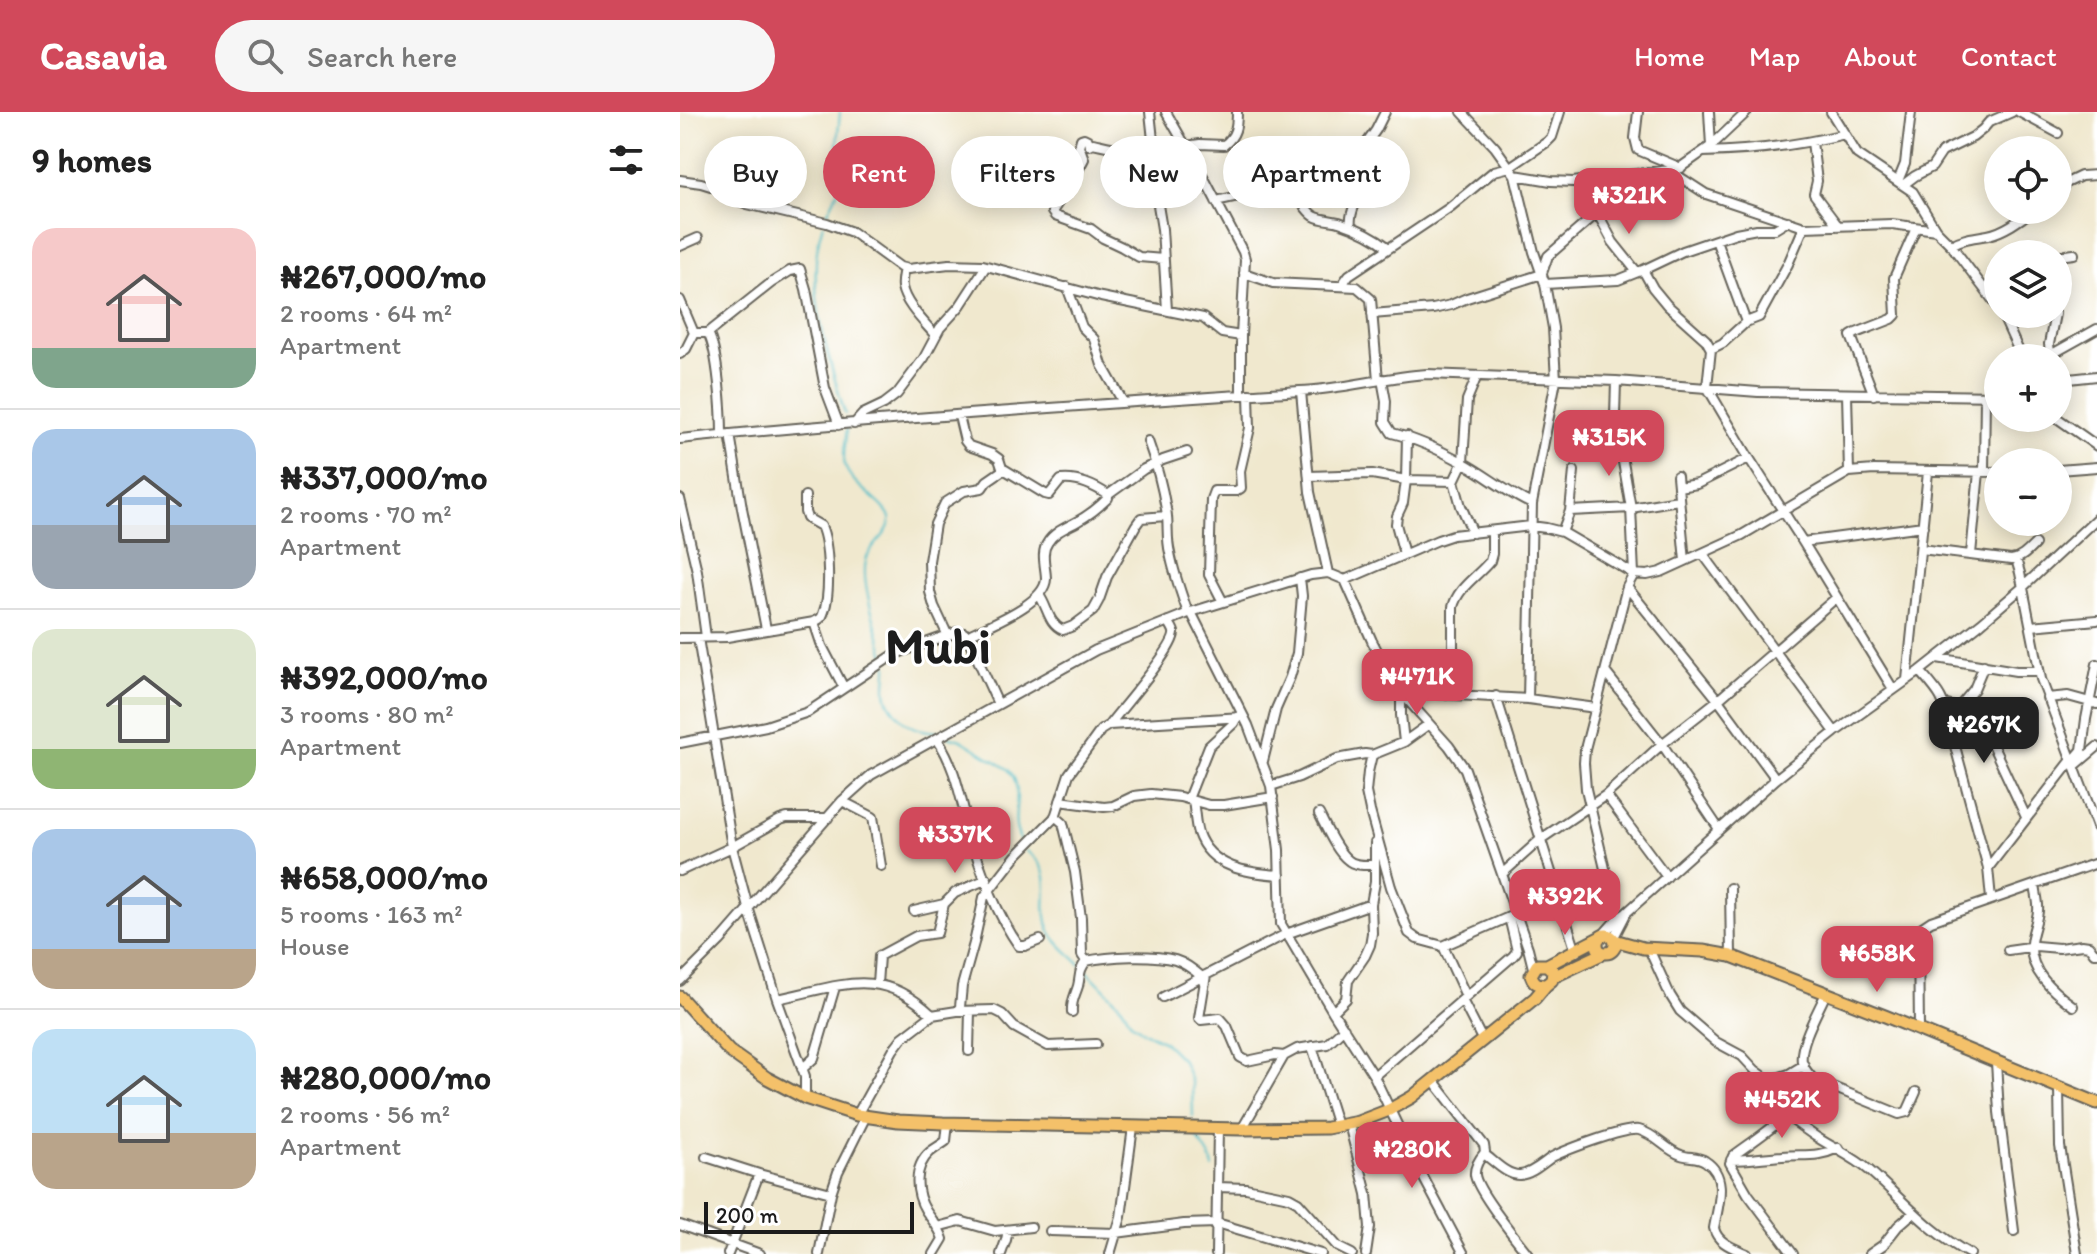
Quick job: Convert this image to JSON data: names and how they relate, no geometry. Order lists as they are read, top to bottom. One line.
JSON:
{"districts":["Mubi"],"scale_bar":"200 m","page":{"header":"Casavia","search":"Search here","nav":["Home","Map","About","Contact"],"heading":"9 homes","map_buttons":["+","−"],"chip":["Buy","Rent","Filters","New","Apartment"],"price":["₦321K","₦315K","₦471K","₦267K","₦337K","₦392K","₦658K","₦452K","₦280K"],"list":[{"name":"₦267,000/mo","note":"2 rooms · 64 m² · Apartment"},{"name":"₦337,000/mo","note":"2 rooms · 70 m² · Apartment"},{"name":"₦392,000/mo","note":"3 rooms · 80 m² · Apartment"},{"name":"₦658,000/mo","note":"5 rooms · 163 m² · House"},{"name":"₦280,000/mo","note":"2 rooms · 56 m² · Apartment"}],"scale":"200 m"}}
